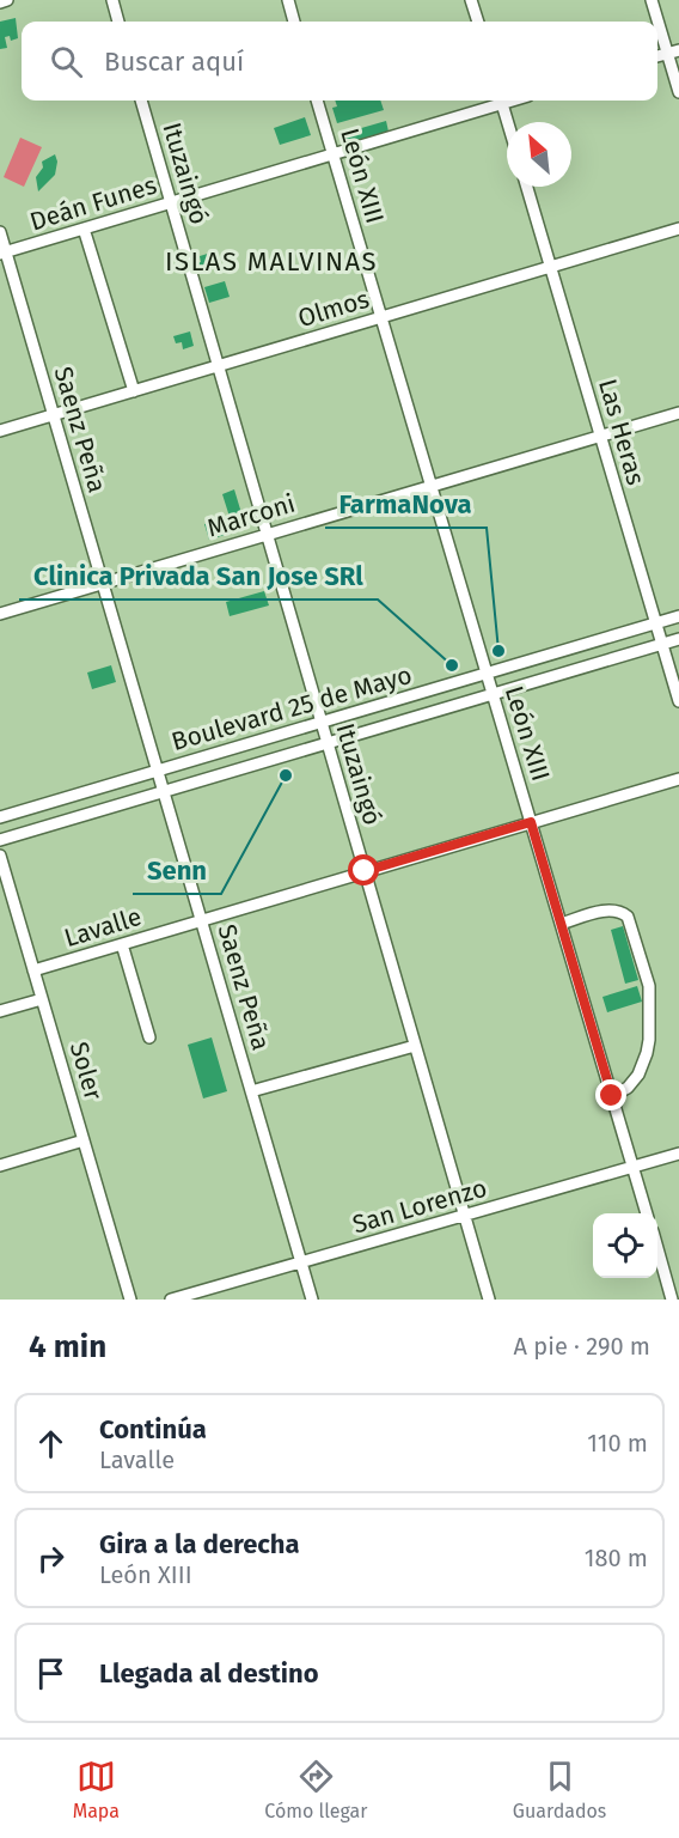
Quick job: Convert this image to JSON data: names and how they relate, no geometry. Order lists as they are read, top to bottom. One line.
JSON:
{"streets":{"street":["Ituzaingó","León XIII","Deán Funes","Olmos","Saenz Peña","Las Heras","Marconi","Boulevard 25 de Mayo","Lavalle","Soler","San Lorenzo"]},"crossings":[["Ituzaingó","Deán Funes"],["Ituzaingó","Olmos"],["Ituzaingó","Marconi"],["Ituzaingó","Boulevard 25 de Mayo"],["Ituzaingó","Lavalle"],["Ituzaingó","San Lorenzo"],["León XIII","Deán Funes"],["León XIII","Olmos"],["León XIII","Marconi"],["León XIII","Boulevard 25 de Mayo"],["León XIII","Lavalle"],["León XIII","San Lorenzo"],["Deán Funes","Saenz Peña"],["Olmos","Saenz Peña"],["Olmos","Las Heras"],["Saenz Peña","Marconi"],["Saenz Peña","Boulevard 25 de Mayo"],["Saenz Peña","Lavalle"],["Saenz Peña","San Lorenzo"],["Las Heras","Marconi"],["Las Heras","Boulevard 25 de Mayo"],["Lavalle","Soler"]],"districts":["ISLAS MALVINAS"],"places":["FarmaNova","Clinica Privada San Jose SRl","Senn"],"north":"top left","page":{"search":"Buscar aquí","heading":["4 min","A pie · 290 m"],"list":[["Continúa","Lavalle","110 m"],["Gira a la derecha","León XIII","180 m"],"Llegada al destino"],"nav":["Mapa","Cómo llegar","Guardados"]}}
